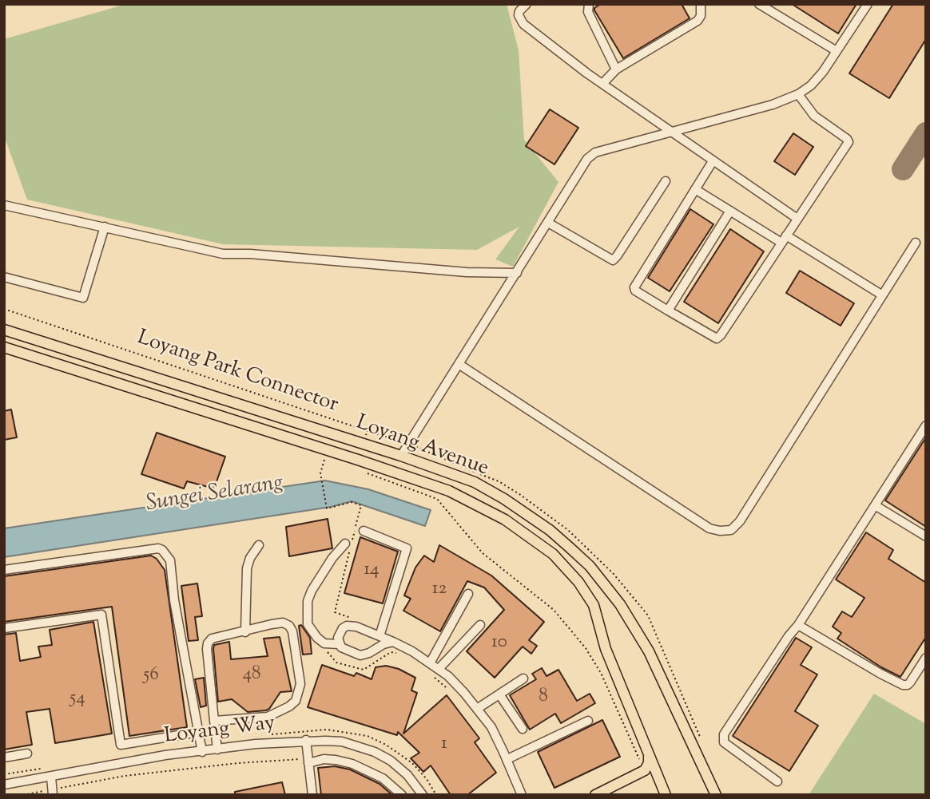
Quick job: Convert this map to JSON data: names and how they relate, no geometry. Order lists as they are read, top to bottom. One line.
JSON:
{"streets":{"main road":["Loyang Avenue"],"street":["Loyang Way"],"path":["Loyang Park Connector"]},"crossings":[["Loyang Park Connector","Loyang Avenue"]],"water":["Sungei Selarang"],"house_numbers":["14","12","10","48","56","8","54","1"]}
